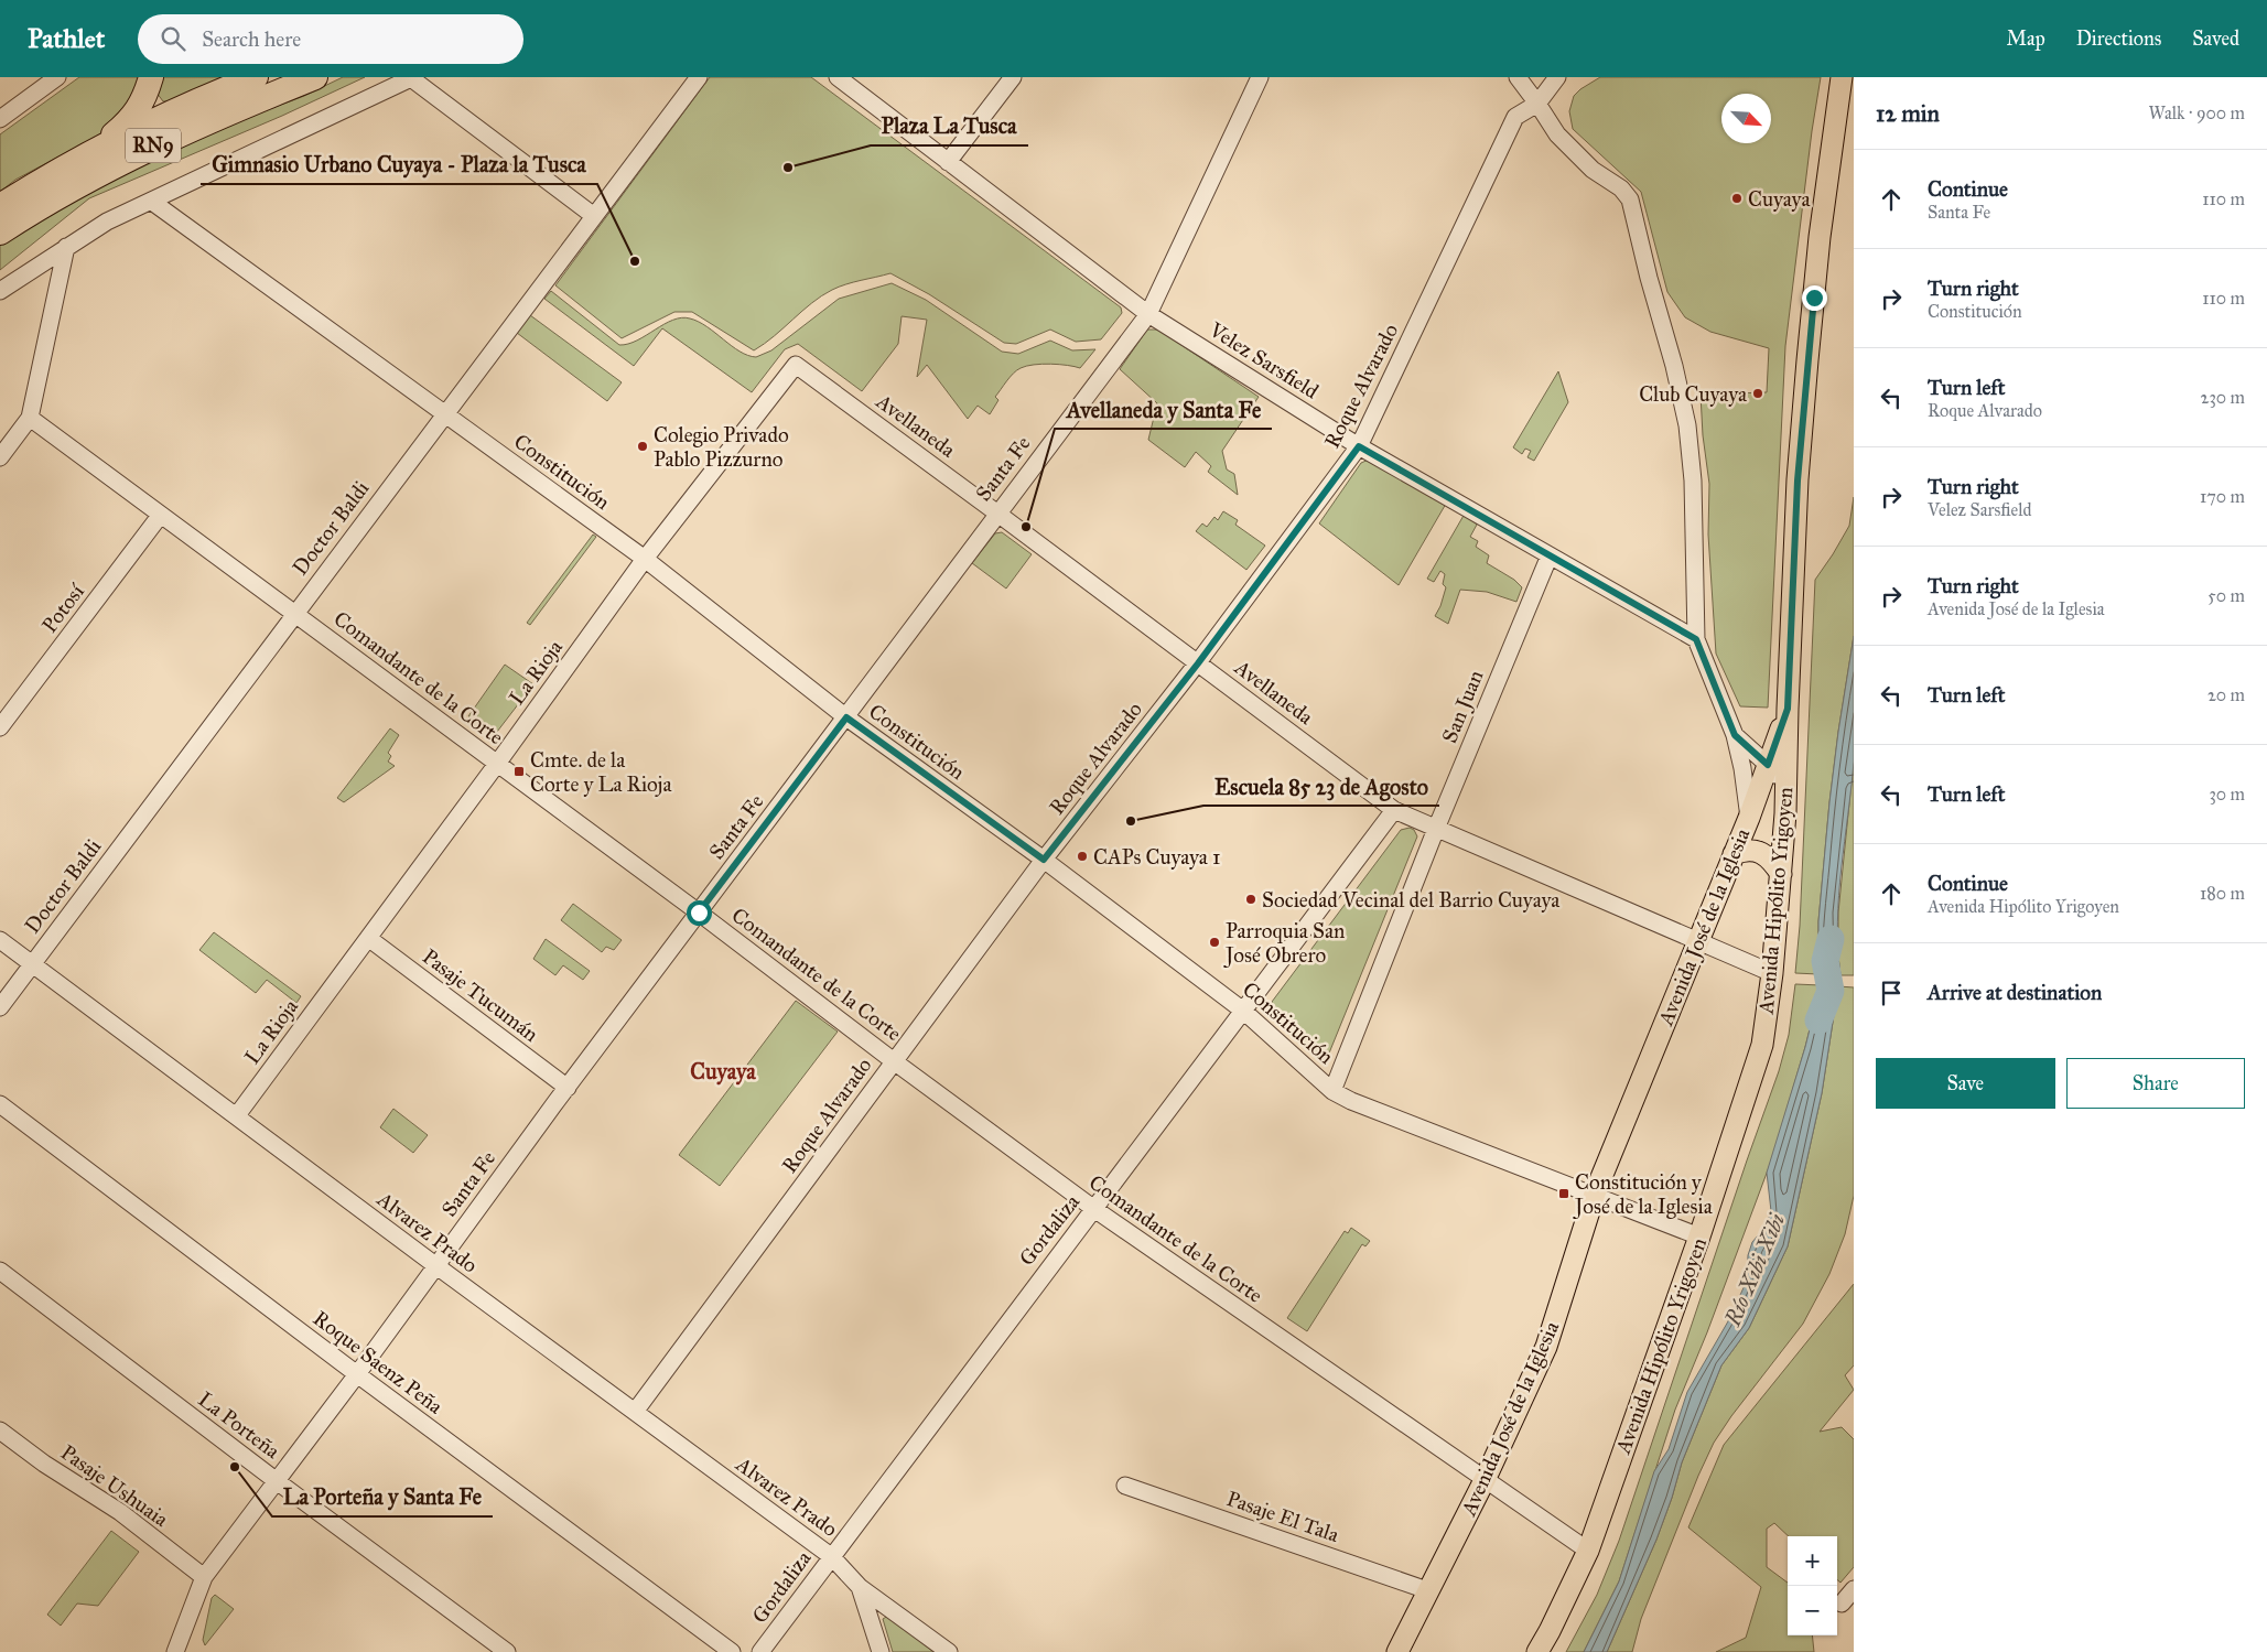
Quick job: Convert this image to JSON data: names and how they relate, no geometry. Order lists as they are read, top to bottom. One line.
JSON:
{"streets":{"highway":["RN9"],"main road":["Avenida Hipólito Yrigoyen","Avenida José de la Iglesia"],"street":["Velez Sarsfield","Roque Alvarado","Avellaneda","Santa Fe","Constitución","Doctor Baldi","Potosí","La Rioja","Comandante de la Corte","San Juan","Pasaje Tucumán","Gordaliza","Alvarez Prado","Roque Saenz Peña","La Porteña","Pasaje Ushuaia","Pasaje El Tala"]},"crossings":[["Velez Sarsfield","Roque Alvarado"],["Velez Sarsfield","Santa Fe"],["Velez Sarsfield","San Juan"],["Velez Sarsfield","Avenida José de la Iglesia"],["Roque Alvarado","Avellaneda"],["Roque Alvarado","Constitución"],["Roque Alvarado","Comandante de la Corte"],["Roque Alvarado","Avenida José de la Iglesia"],["Roque Alvarado","Alvarez Prado"],["Avellaneda","Santa Fe"],["Avellaneda","La Rioja"],["Avellaneda","San Juan"],["Avellaneda","Avenida Hipólito Yrigoyen"],["Avellaneda","Avenida José de la Iglesia"],["Avellaneda","Gordaliza"],["Santa Fe","Constitución"],["Santa Fe","Comandante de la Corte"],["Santa Fe","Pasaje Tucumán"],["Santa Fe","Alvarez Prado"],["Santa Fe","Roque Saenz Peña"],["Santa Fe","La Porteña"],["Santa Fe","Pasaje Ushuaia"],["Constitución","Doctor Baldi"],["Constitución","La Rioja"],["Constitución","San Juan"],["Constitución","Avenida Hipólito Yrigoyen"],["Constitución","Avenida José de la Iglesia"],["Constitución","Gordaliza"],["Doctor Baldi","Comandante de la Corte"],["Doctor Baldi","Alvarez Prado"],["Potosí","Comandante de la Corte"],["La Rioja","Comandante de la Corte"],["La Rioja","Pasaje Tucumán"],["La Rioja","Alvarez Prado"],["Comandante de la Corte","Avenida Hipólito Yrigoyen"],["Comandante de la Corte","Avenida José de la Iglesia"],["Comandante de la Corte","Gordaliza"],["Avenida José de la Iglesia","Pasaje El Tala"],["Gordaliza","Alvarez Prado"]],"districts":["Cuyaya"],"water":["Río Xibi Xibi"],"places":{"other":["Plaza La Tusca","Cuyaya","Gimnasio Urbano Cuyaya - Plaza la Tusca","Club Cuyaya","Colegio Privado Pablo Pizzurno","Avellaneda y Santa Fe","Escuela 85 23 de Agosto","CAPs Cuyaya 1","Sociedad Vecinal del Barrio Cuyaya","Parroquia San José Obrero","La Porteña y Santa Fe"],"transit":["Cmte. de la Corte y La Rioja","Constitución y José de la Iglesia"]},"north":"bottom right","page":{"header":"Pathlet","search":"Search here","nav":["Map","Directions","Saved"],"heading":["12 min","Walk · 900 m"],"list":[["Continue","Santa Fe","110 m"],["Turn right","Constitución","110 m"],["Turn left","Roque Alvarado","230 m"],["Turn right","Velez Sarsfield","170 m"],["Turn right","Avenida José de la Iglesia","50 m"],["Turn left","20 m"],["Turn left","30 m"],["Continue","Avenida Hipólito Yrigoyen","180 m"],"Arrive at destination"],"buttons":["Save","Share"],"map_buttons":["+","−"]}}
